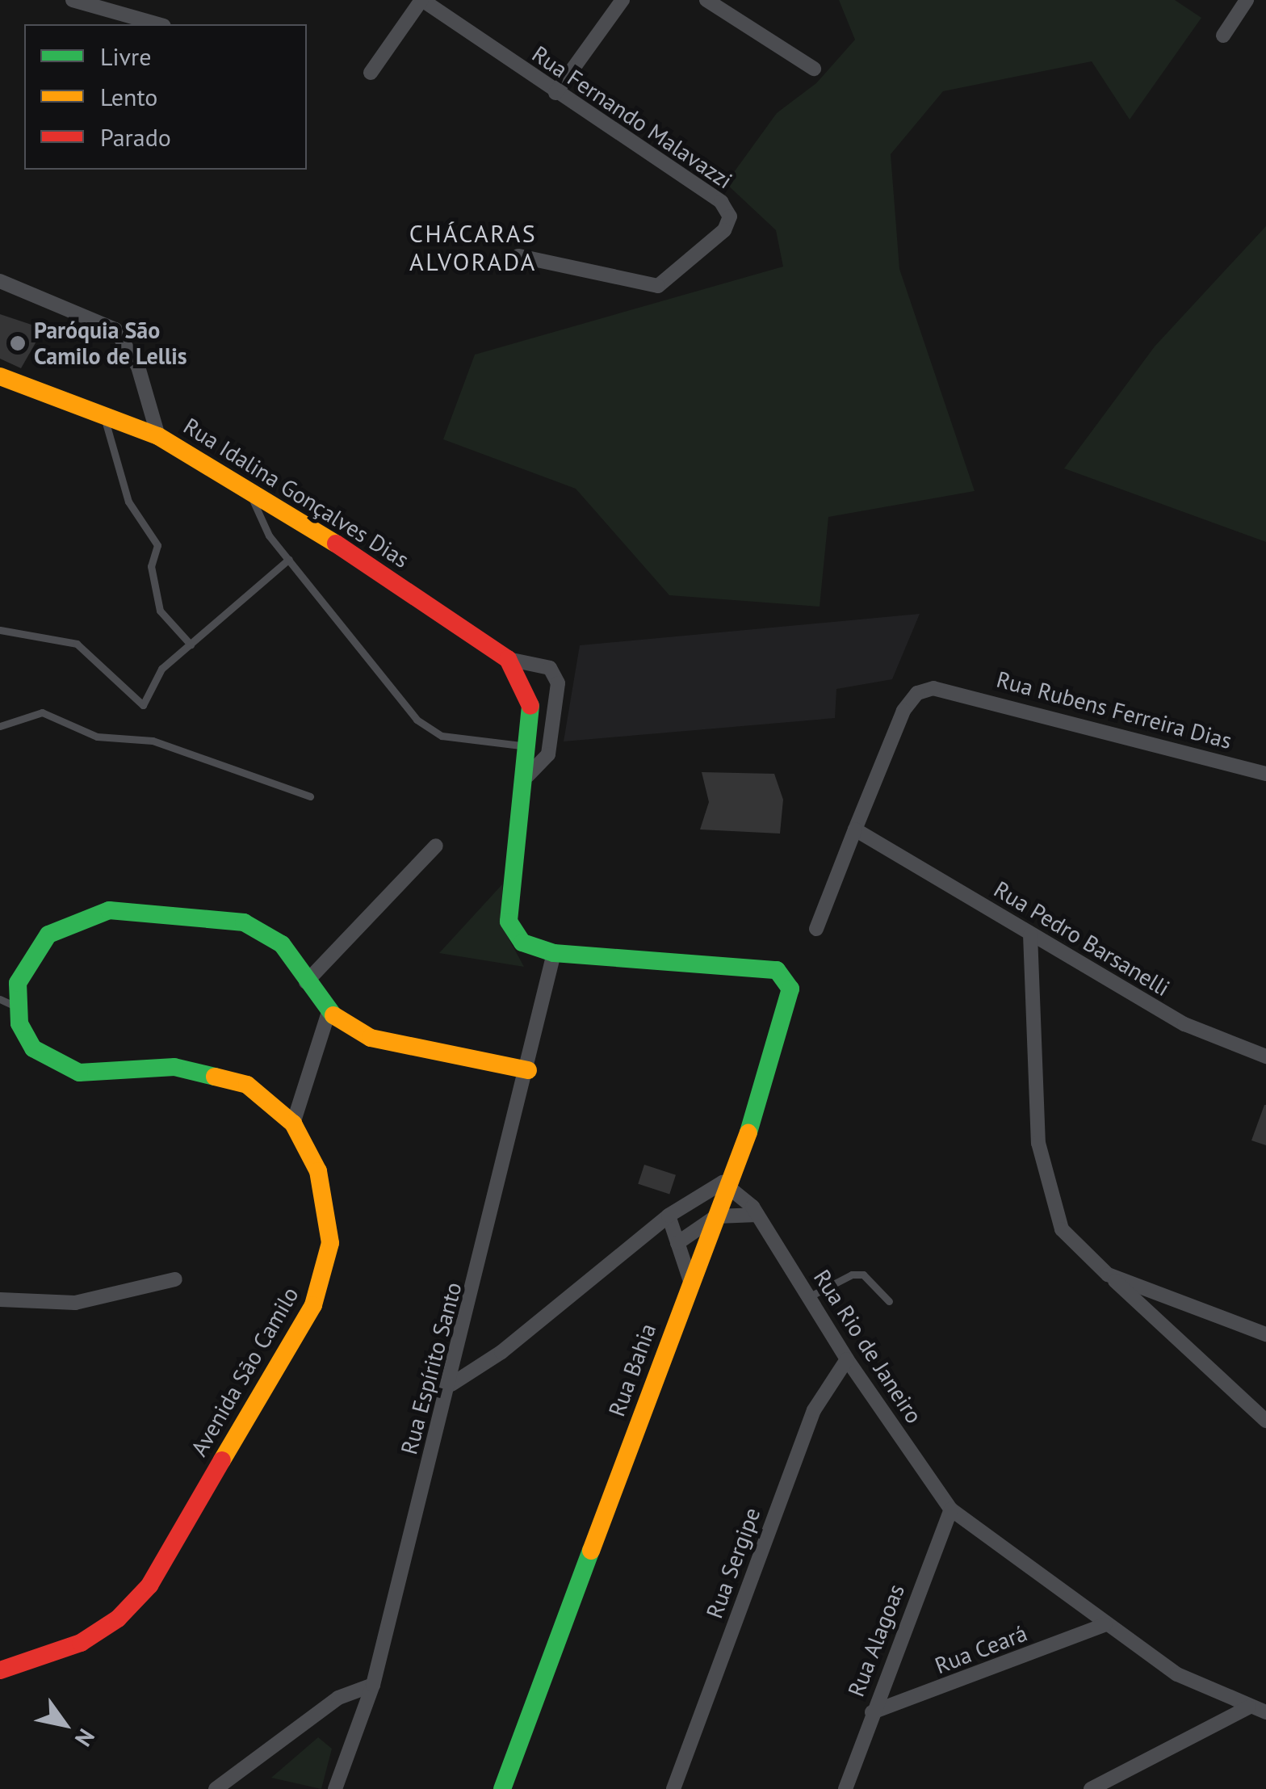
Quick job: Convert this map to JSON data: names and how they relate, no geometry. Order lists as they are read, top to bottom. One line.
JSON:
{"streets":{"street":["Rua Fernando Malavazzi","Rua Idalina Gonçalves Dias","Rua Rubens Ferreira Dias","Rua Pedro Barsanelli","Rua Rio de Janeiro","Rua Espírito Santo","Rua Bahia","Avenida São Camilo","Rua Sergipe","Rua Alagoas","Rua Ceará"]},"crossings":[["Rua Rubens Ferreira Dias","Rua Pedro Barsanelli"],["Rua Rio de Janeiro","Rua Bahia"],["Rua Rio de Janeiro","Rua Sergipe"],["Rua Rio de Janeiro","Rua Alagoas"],["Rua Rio de Janeiro","Rua Ceará"],["Rua Espírito Santo","Rua Bahia"],["Rua Espírito Santo","Avenida São Camilo"],["Rua Alagoas","Rua Ceará"]],"districts":["CHÁCARAS ALVORADA"],"places":["Paróquia São Camilo de Lellis"],"legend":["Livre","Lento","Parado"],"north":"bottom right"}
